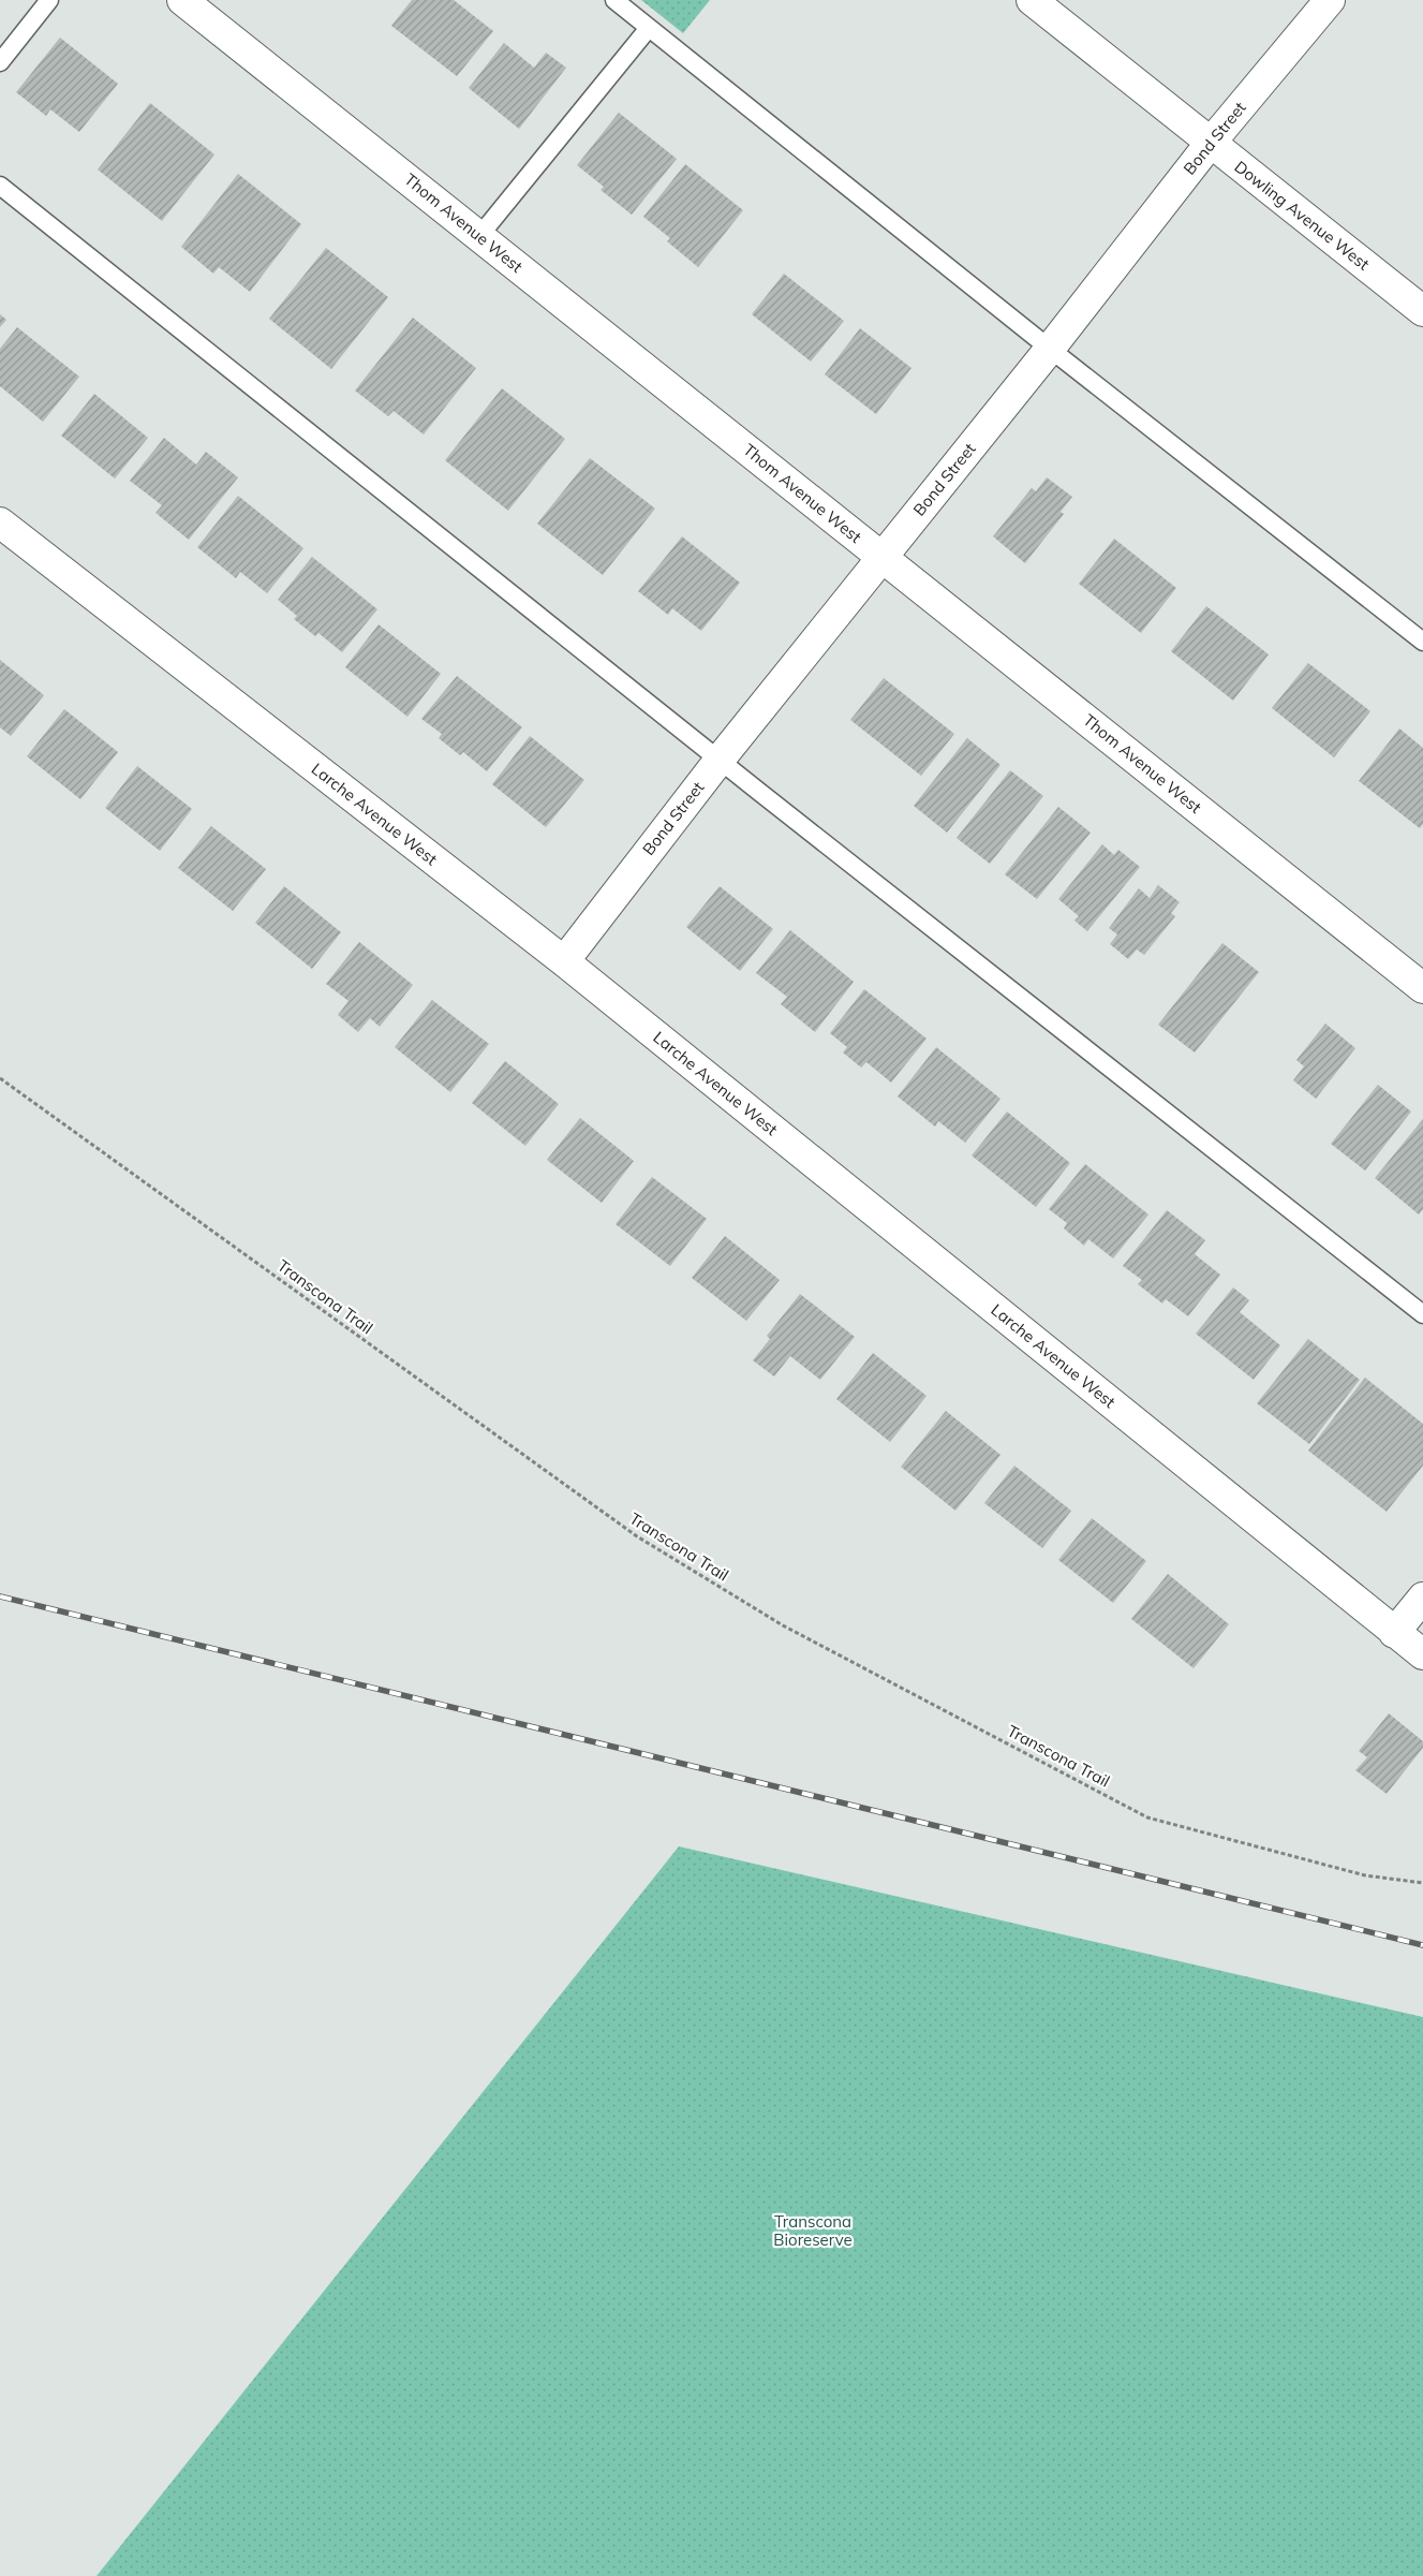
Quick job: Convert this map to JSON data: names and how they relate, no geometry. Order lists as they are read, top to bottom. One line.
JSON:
{"streets":{"street":["Bond Street","Dowling Avenue West","Thom Avenue West","Larche Avenue West"],"path":["Transcona Trail"]},"crossings":[["Bond Street","Dowling Avenue West"],["Bond Street","Thom Avenue West"],["Bond Street","Larche Avenue West"]],"parks":["Transcona Bioreserve"]}
